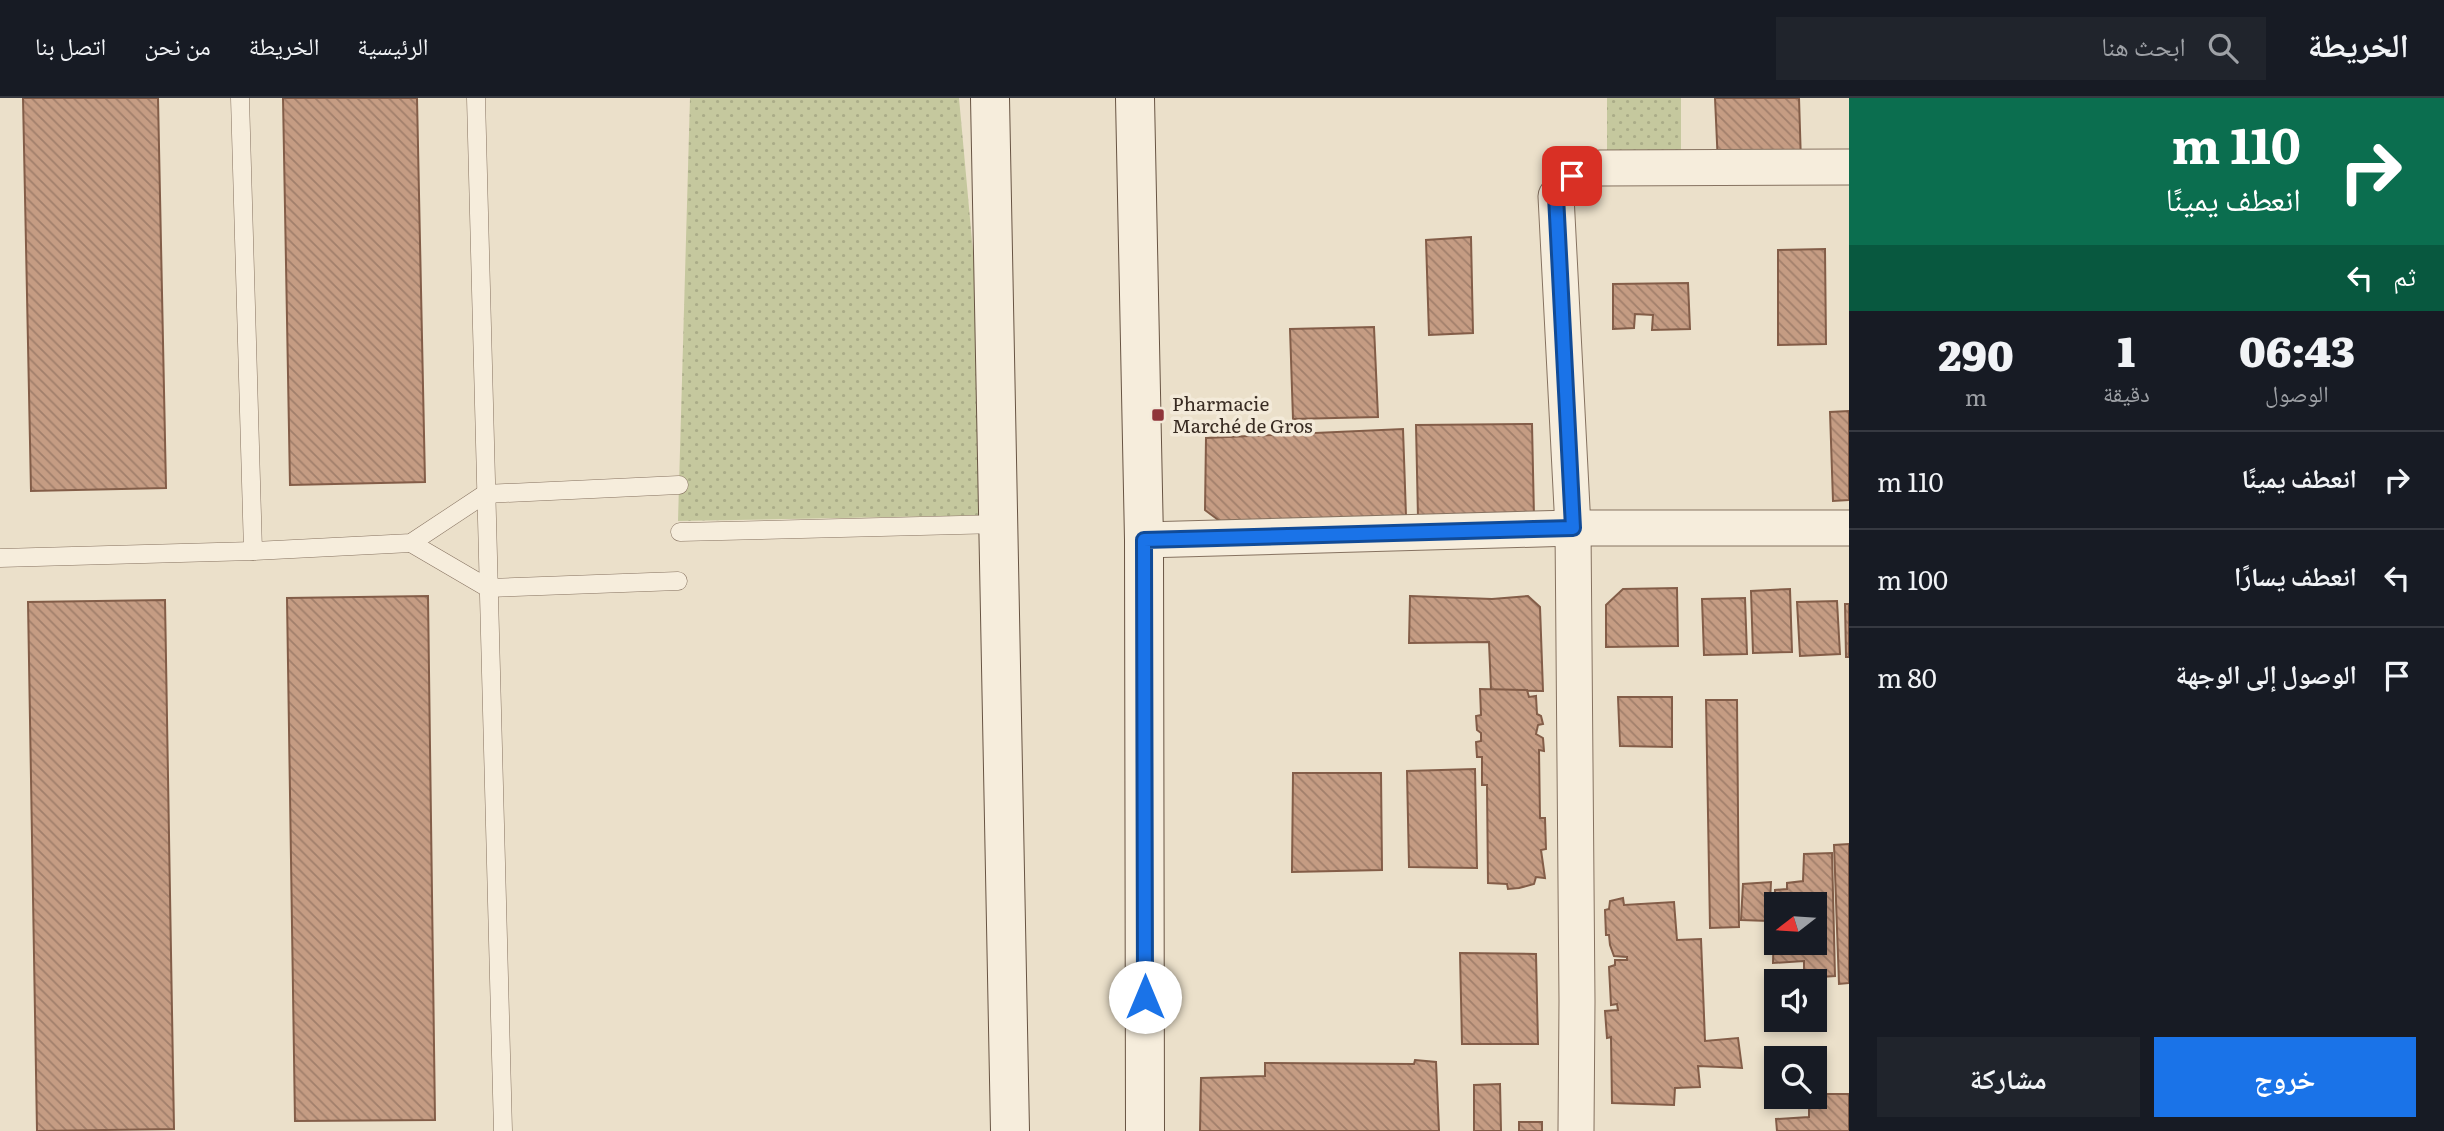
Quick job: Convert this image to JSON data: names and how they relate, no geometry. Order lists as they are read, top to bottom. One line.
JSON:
{"places":{"transit":["Pharmacie Marché de Gros"]},"north":"left","page":{"header":"الخريطة","search":"ابحث هنا","nav":["الرئيسية","الخريطة","من نحن","اتصل بنا"],"turn":["110 m","انعطف يمينًا"],"then":"ثم","eta":["06:43","الوصول","1","دقيقة","290","m"],"list":[{"name":"انعطف يمينًا","value":"110 m"},{"name":"انعطف يسارًا","value":"100 m"},{"name":"الوصول إلى الوجهة","value":"80 m"}],"buttons":["خروج","مشاركة"]}}
